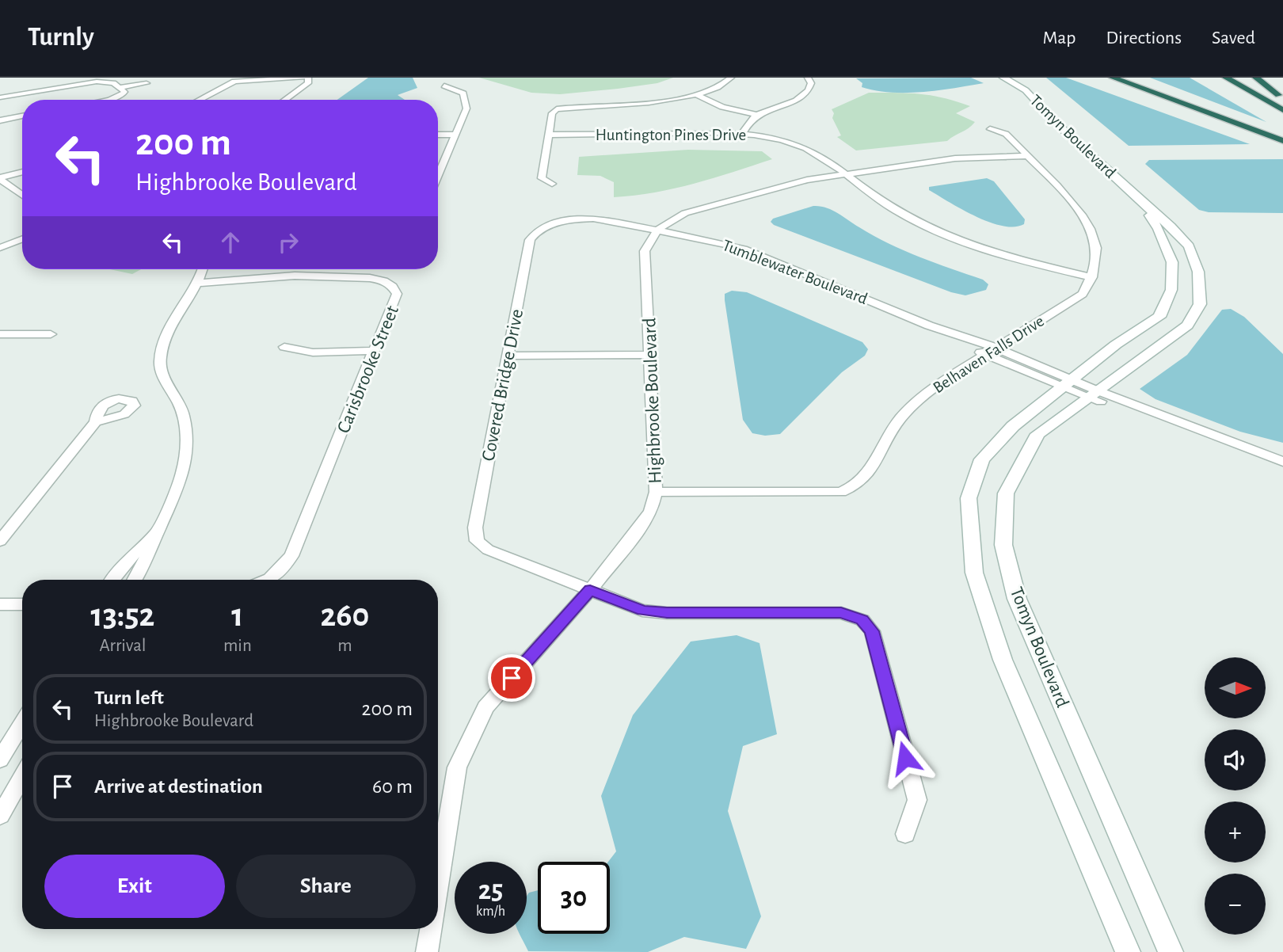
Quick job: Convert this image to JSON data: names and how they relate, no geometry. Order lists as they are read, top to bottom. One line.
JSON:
{"streets":{"street":["Huntington Pines Drive","Tomyn Boulevard","Tumblewater Boulevard","Belhaven Falls Drive","Carisbrooke Street","Covered Bridge Drive","Highbrooke Boulevard"]},"crossings":[["Huntington Pines Drive","Belhaven Falls Drive"],["Tomyn Boulevard","Tumblewater Boulevard"],["Tumblewater Boulevard","Belhaven Falls Drive"],["Tumblewater Boulevard","Covered Bridge Drive"],["Tumblewater Boulevard","Highbrooke Boulevard"],["Belhaven Falls Drive","Highbrooke Boulevard"],["Covered Bridge Drive","Highbrooke Boulevard"]],"north":"right","page":{"header":"Turnly","nav":["Map","Directions","Saved"],"turn":["200 m","Highbrooke Boulevard"],"eta":["13:52","Arrival","1","min","260","m"],"map_buttons":["+","−"],"list":[{"name":"Turn left","note":"Highbrooke Boulevard","value":"200 m"},{"name":"Arrive at destination","value":"60 m"}],"buttons":["Exit","Share"],"speed":"25 km/h","limit":"30"}}
